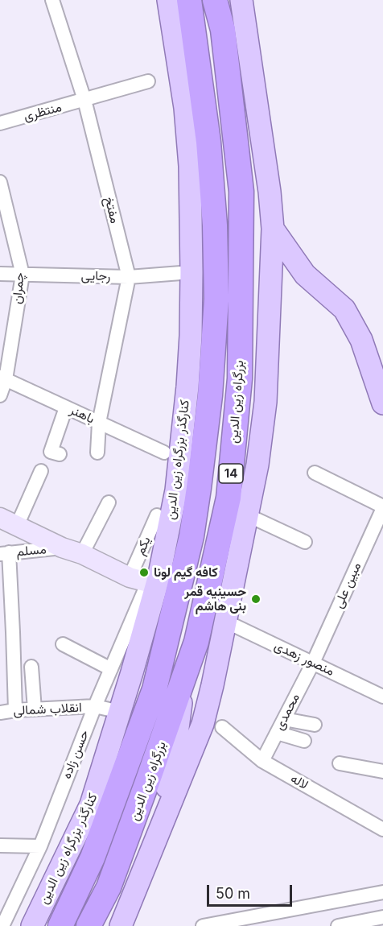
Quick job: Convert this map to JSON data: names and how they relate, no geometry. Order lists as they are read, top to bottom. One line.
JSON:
{"streets":{"highway":["بزرگراه زین الدین","14"],"main road":["کنارگذر بزرگراه زین الدین"],"street":["منتظری","مفتخ","رجایی","چمران","باهنر","یکم","مسلم","مبین علی","منصور زهدی","انقلاب شمالی","محمدی","حسن زاده","لاله"]},"crossings":[["منتظری","مفتخ"],["مفتخ","رجایی"],["مفتخ","باهنر"],["رجایی","چمران"],["رجایی","کنارگذر بزرگراه زین الدین"],["چمران","باهنر"],["کنارگذر بزرگراه زین الدین","یکم"],["کنارگذر بزرگراه زین الدین","انقلاب شمالی"],["کنارگذر بزرگراه زین الدین","حسن زاده"],["یکم","حسن زاده"],["مبین علی","منصور زهدی"],["مبین علی","محمدی"],["منصور زهدی","محمدی"],["انقلاب شمالی","حسن زاده"],["محمدی","لاله"]],"places":["کافه گیم لونا","حسینیه قمر بنی هاشم"],"scale_bar":"50 m"}
